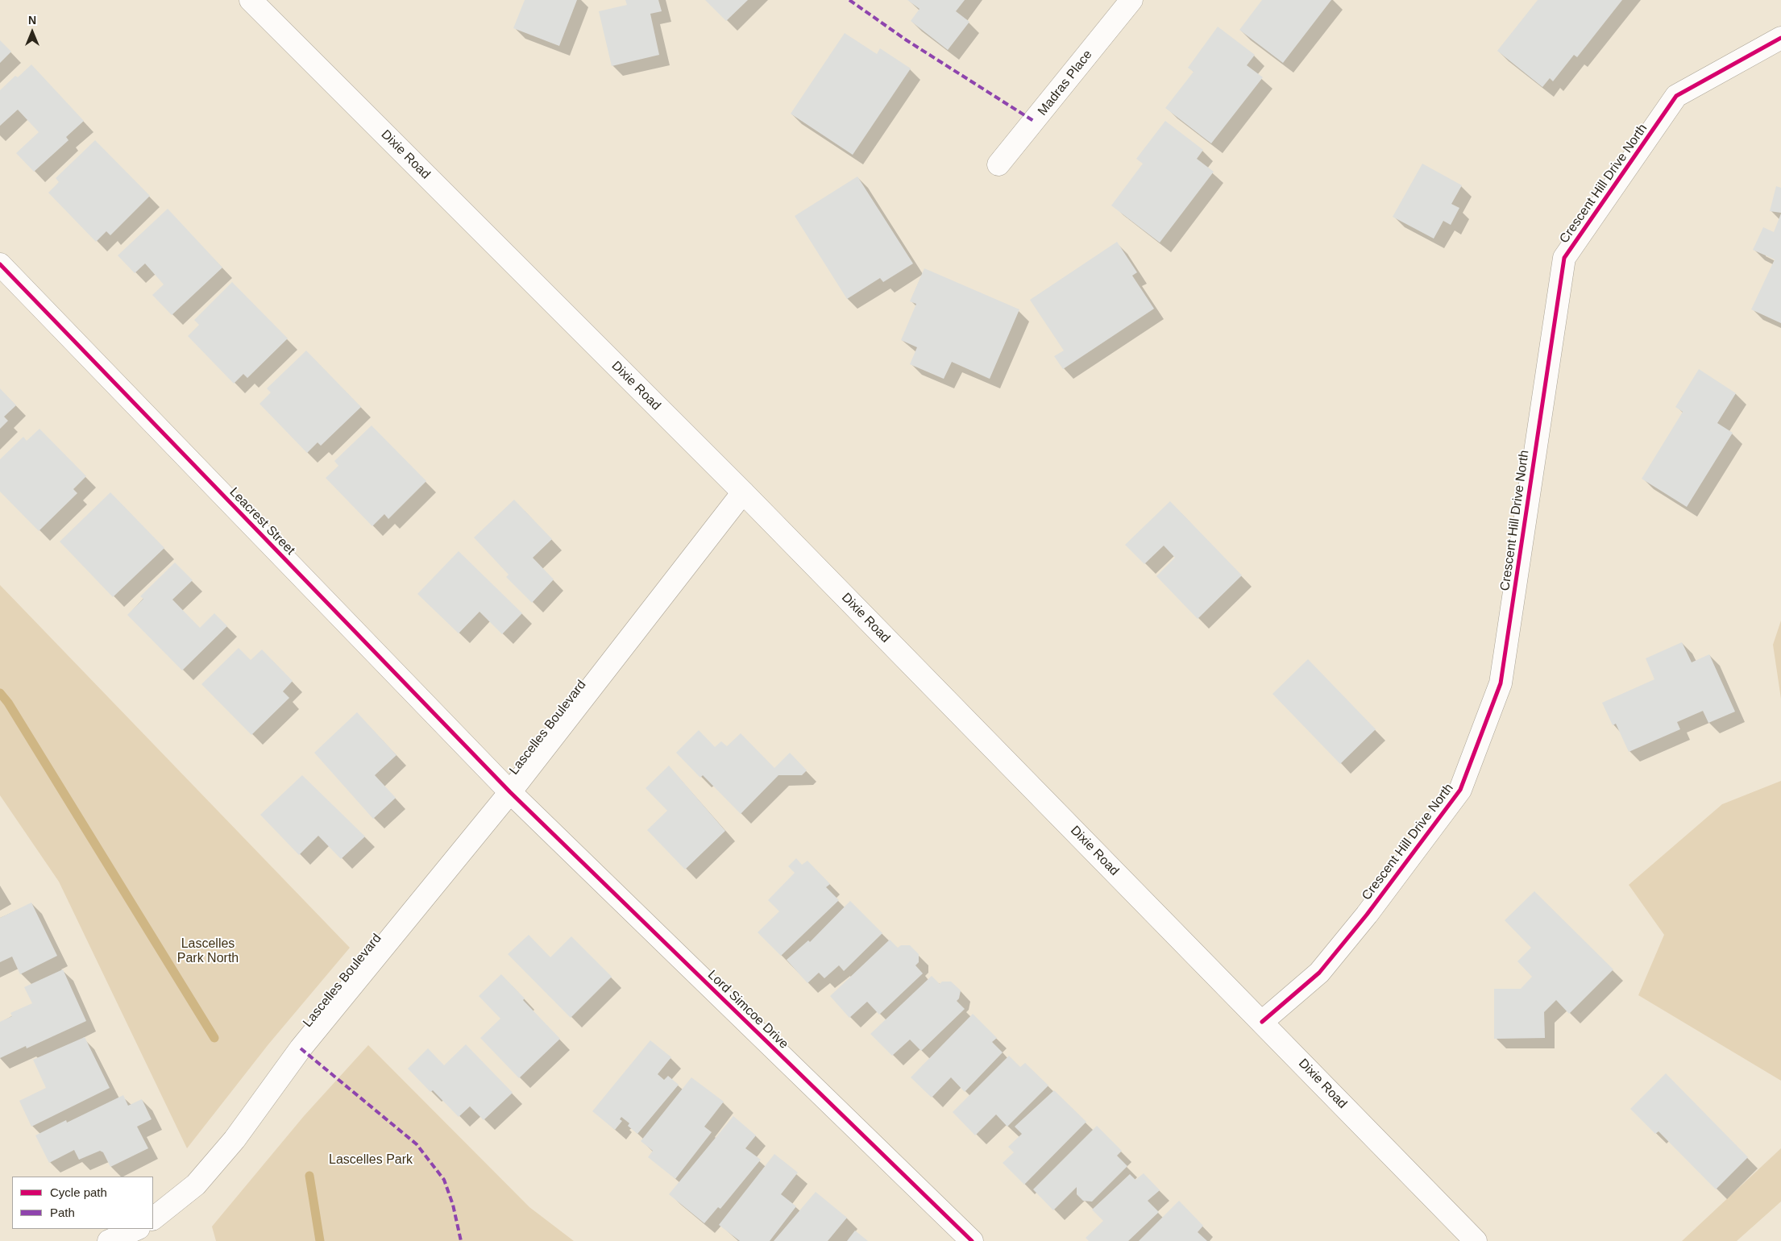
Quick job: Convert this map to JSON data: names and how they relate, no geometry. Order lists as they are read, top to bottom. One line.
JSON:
{"streets":{"street":["Madras Place","Dixie Road","Crescent Hill Drive North","Leacrest Street","Lascelles Boulevard","Lord Simcoe Drive"]},"crossings":[["Dixie Road","Crescent Hill Drive North"],["Dixie Road","Lascelles Boulevard"],["Leacrest Street","Lascelles Boulevard"],["Leacrest Street","Lord Simcoe Drive"],["Lascelles Boulevard","Lord Simcoe Drive"]],"parks":["Lascelles Park North","Lascelles Park"],"legend":["Cycle path","Path"],"north":"top"}
